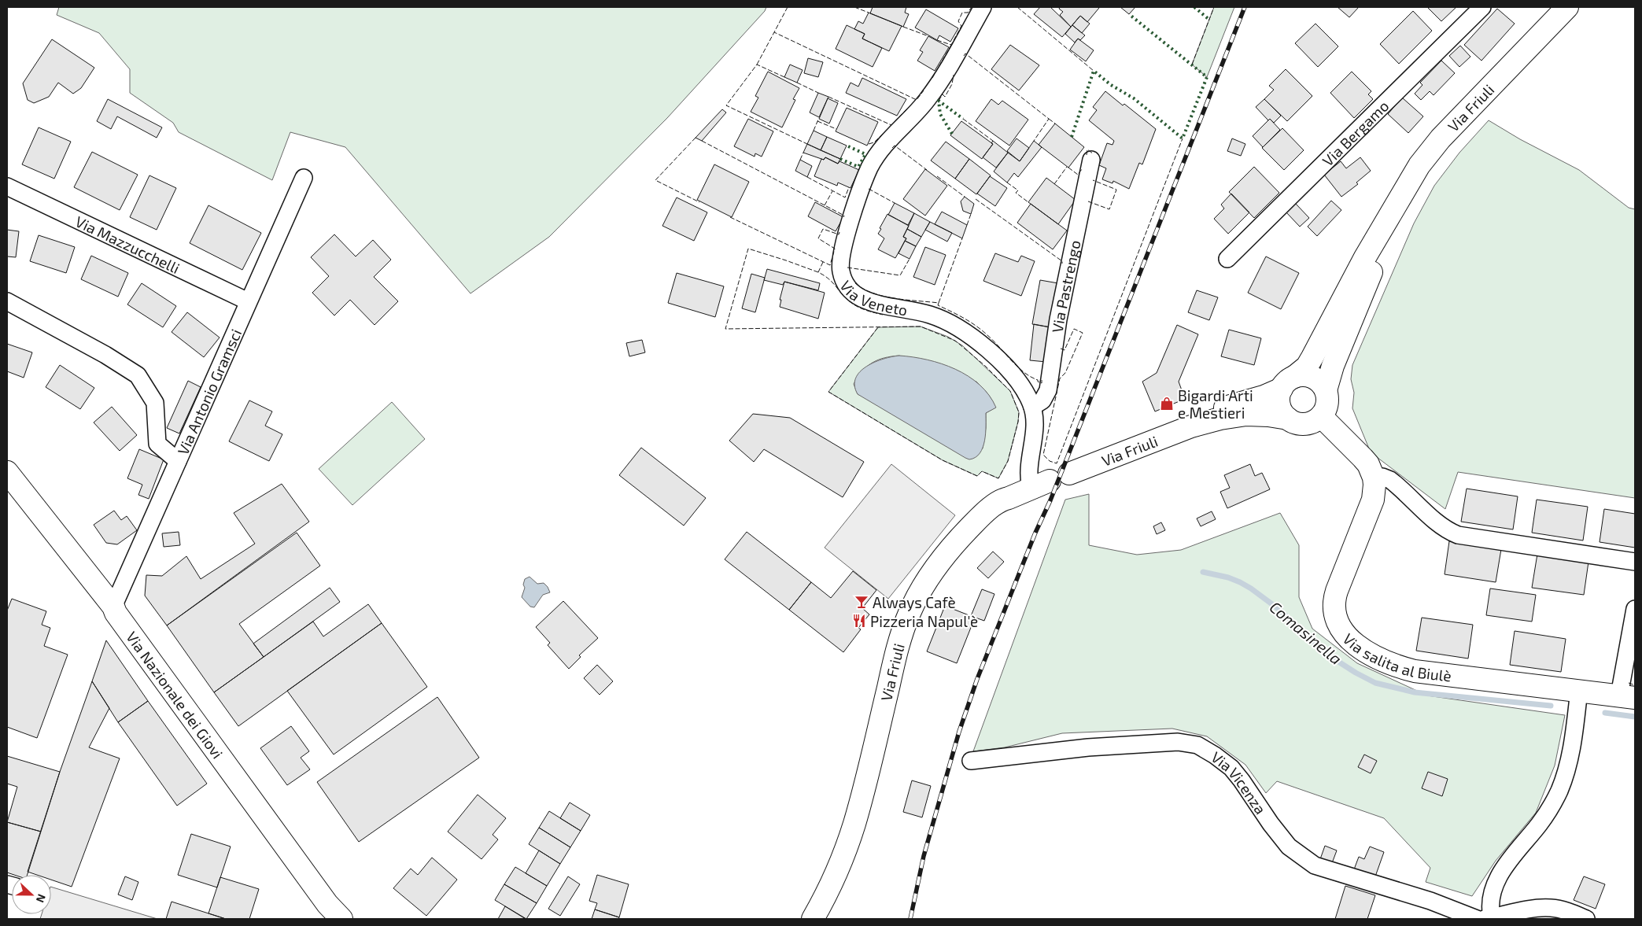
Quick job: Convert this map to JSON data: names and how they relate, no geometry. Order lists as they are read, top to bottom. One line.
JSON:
{"streets":{"street":["Via Friuli","Via Bergamo","Via Mazzucchelli","Via Pastrengo","Via Veneto","Via Antonio Gramsci","Via salita al Biulè","Via Nazionale dei Giovi","Via Vicenza"]},"crossings":[["Via Friuli","Via Veneto"],["Via Mazzucchelli","Via Antonio Gramsci"],["Via Pastrengo","Via Veneto"],["Via Antonio Gramsci","Via Nazionale dei Giovi"]],"water":["Comasinella"],"places":{"shop":["Bigardi Arti e Mestieri"],"bar":["Always Cafè"],"restaurant":["Pizzeria Napul'è"]},"north":"right"}
